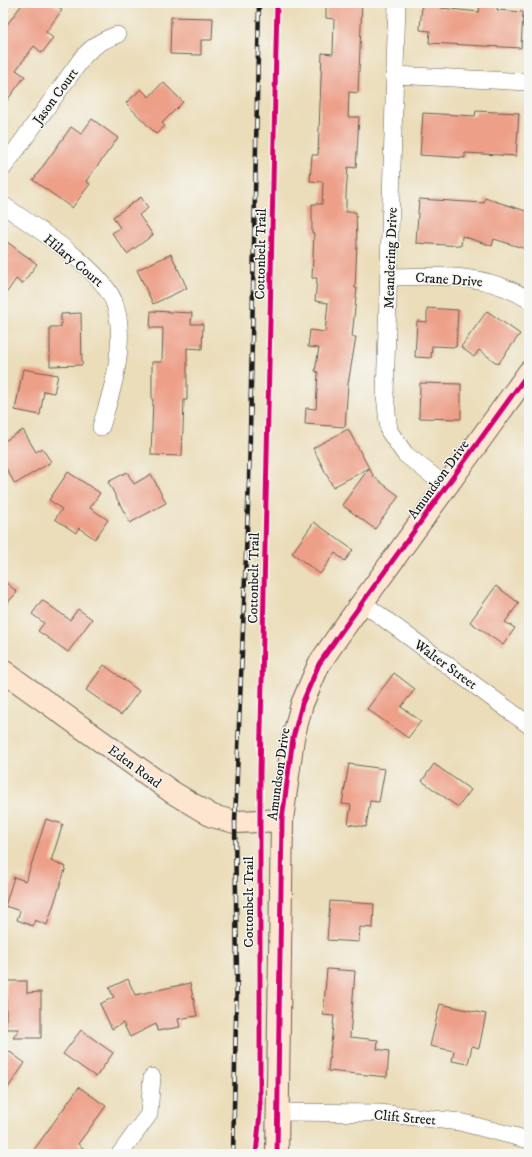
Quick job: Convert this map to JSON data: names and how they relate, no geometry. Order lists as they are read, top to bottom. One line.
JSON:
{"streets":{"street":["Jason Court","Meandering Drive","Hilary Court","Crane Drive","Amundson Drive","Walter Street","Eden Road","Clift Street"],"cycle path":["Cottonbelt Trail"]},"crossings":[["Meandering Drive","Crane Drive"],["Meandering Drive","Amundson Drive"],["Amundson Drive","Walter Street"],["Amundson Drive","Eden Road"],["Amundson Drive","Clift Street"]]}
